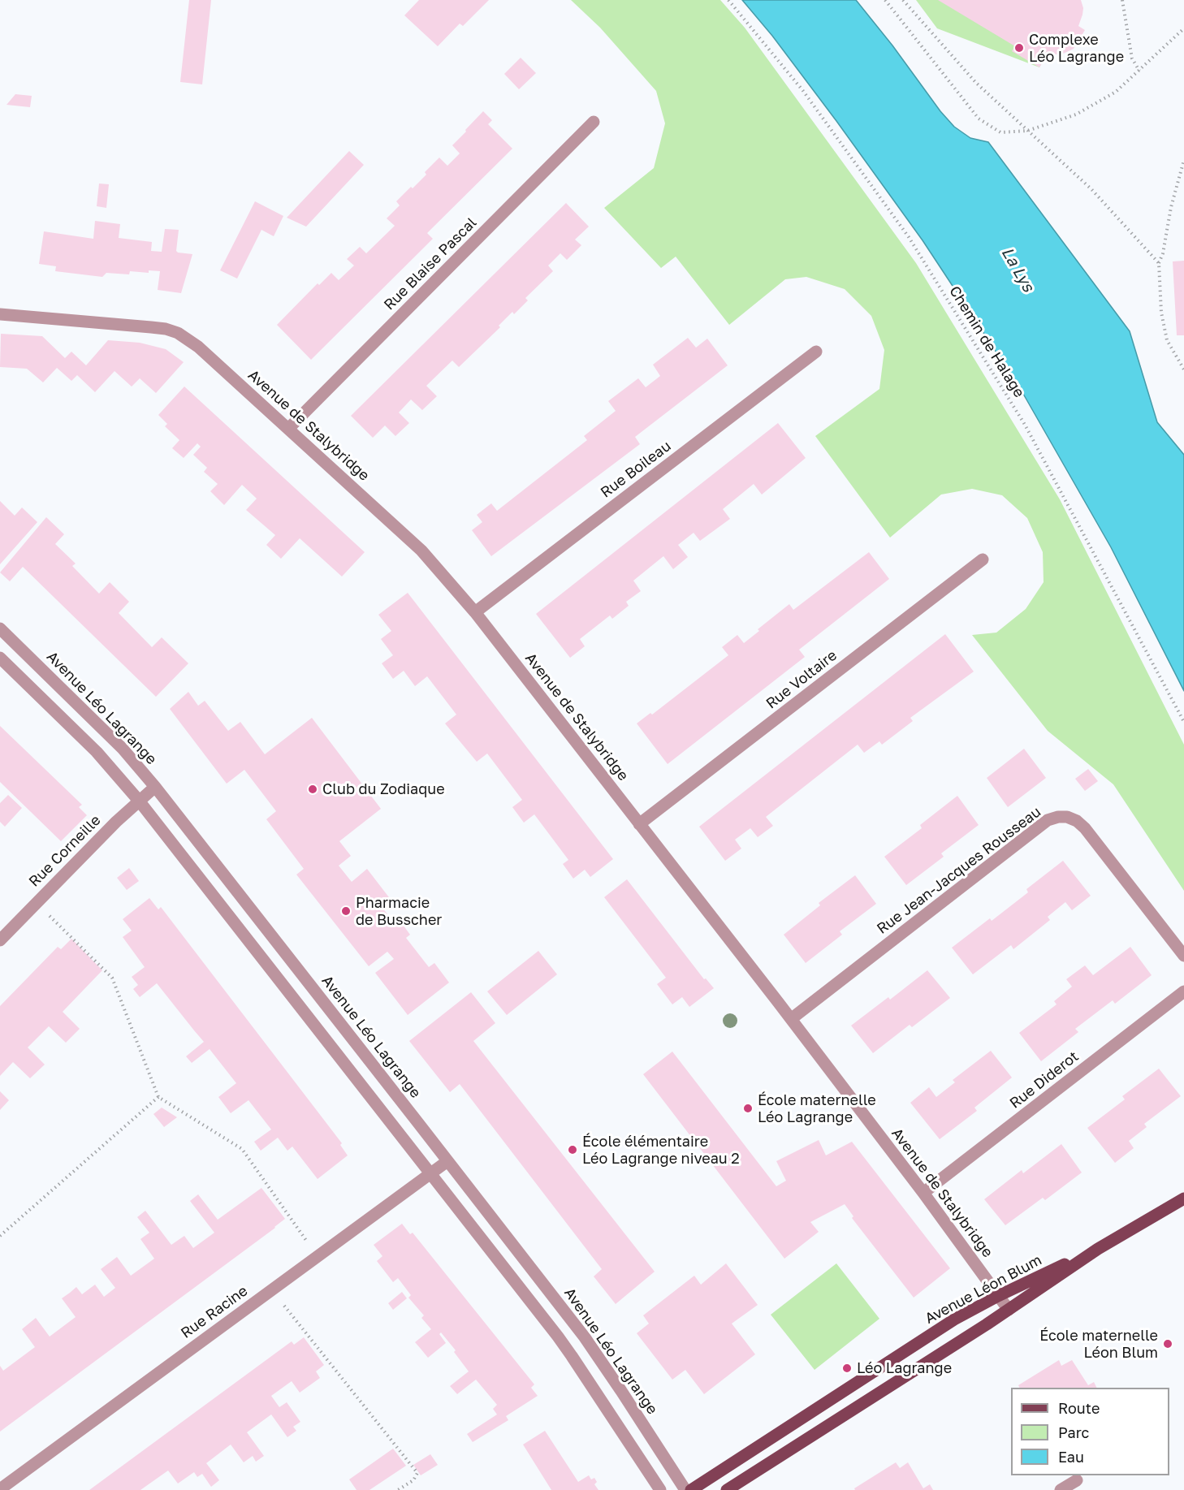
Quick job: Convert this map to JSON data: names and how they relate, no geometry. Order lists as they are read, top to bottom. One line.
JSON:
{"streets":{"main road":["Avenue Léon Blum"],"street":["Rue Blaise Pascal","Avenue de Stalybridge","Rue Boileau","Rue Voltaire","Avenue Léo Lagrange","Rue Corneille","Rue Jean-Jacques Rousseau","Rue Diderot","Rue Racine"],"path":["Chemin de Halage"]},"crossings":[["Rue Blaise Pascal","Avenue de Stalybridge"],["Avenue de Stalybridge","Rue Boileau"],["Avenue de Stalybridge","Rue Voltaire"],["Avenue de Stalybridge","Rue Jean-Jacques Rousseau"],["Avenue de Stalybridge","Rue Diderot"],["Avenue de Stalybridge","Avenue Léon Blum"],["Avenue Léo Lagrange","Rue Corneille"],["Avenue Léo Lagrange","Rue Racine"]],"water":["La Lys"],"places":["Complexe Léo Lagrange","Club du Zodiaque","Pharmacie de Busscher","École maternelle Léo Lagrange","École élémentaire Léo Lagrange niveau 2","École maternelle Léon Blum","Léo Lagrange"],"legend":["Route","Parc","Eau"]}
